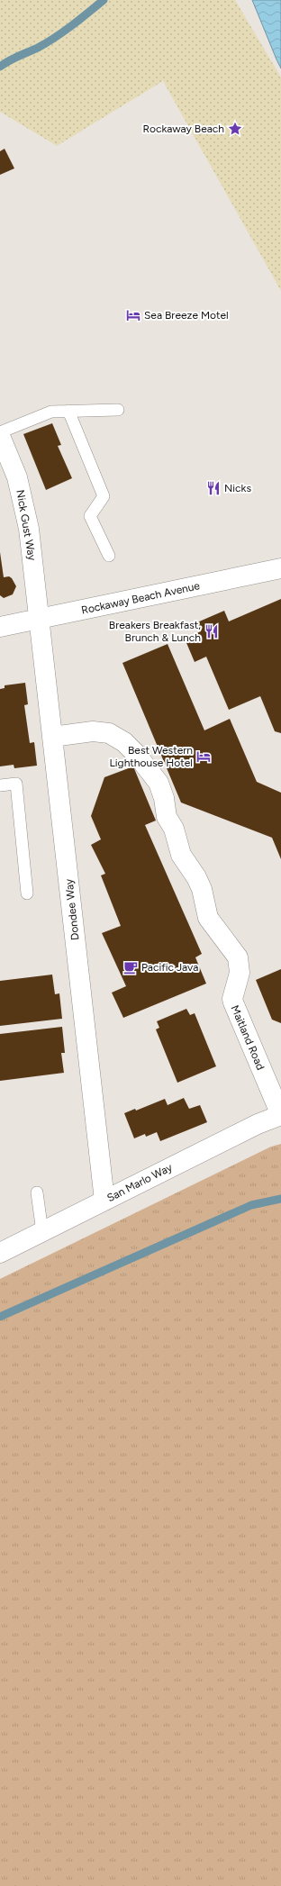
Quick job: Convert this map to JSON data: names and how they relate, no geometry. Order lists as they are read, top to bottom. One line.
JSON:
{"streets":{"street":["Nick Gust Way","Rockaway Beach Avenue","Dondee Way","Maitland Road","San Marlo Way"]},"crossings":[["Nick Gust Way","Rockaway Beach Avenue"],["Nick Gust Way","Dondee Way"],["Rockaway Beach Avenue","Dondee Way"],["Dondee Way","Maitland Road"],["Dondee Way","San Marlo Way"],["Maitland Road","San Marlo Way"]],"places":{"place":["Rockaway Beach"],"hotel":["Sea Breeze Motel","Best Western Lighthouse Hotel"],"restaurant":["Nicks","Breakers Breakfast, Brunch & Lunch"],"cafe":["Pacific Java"]}}
